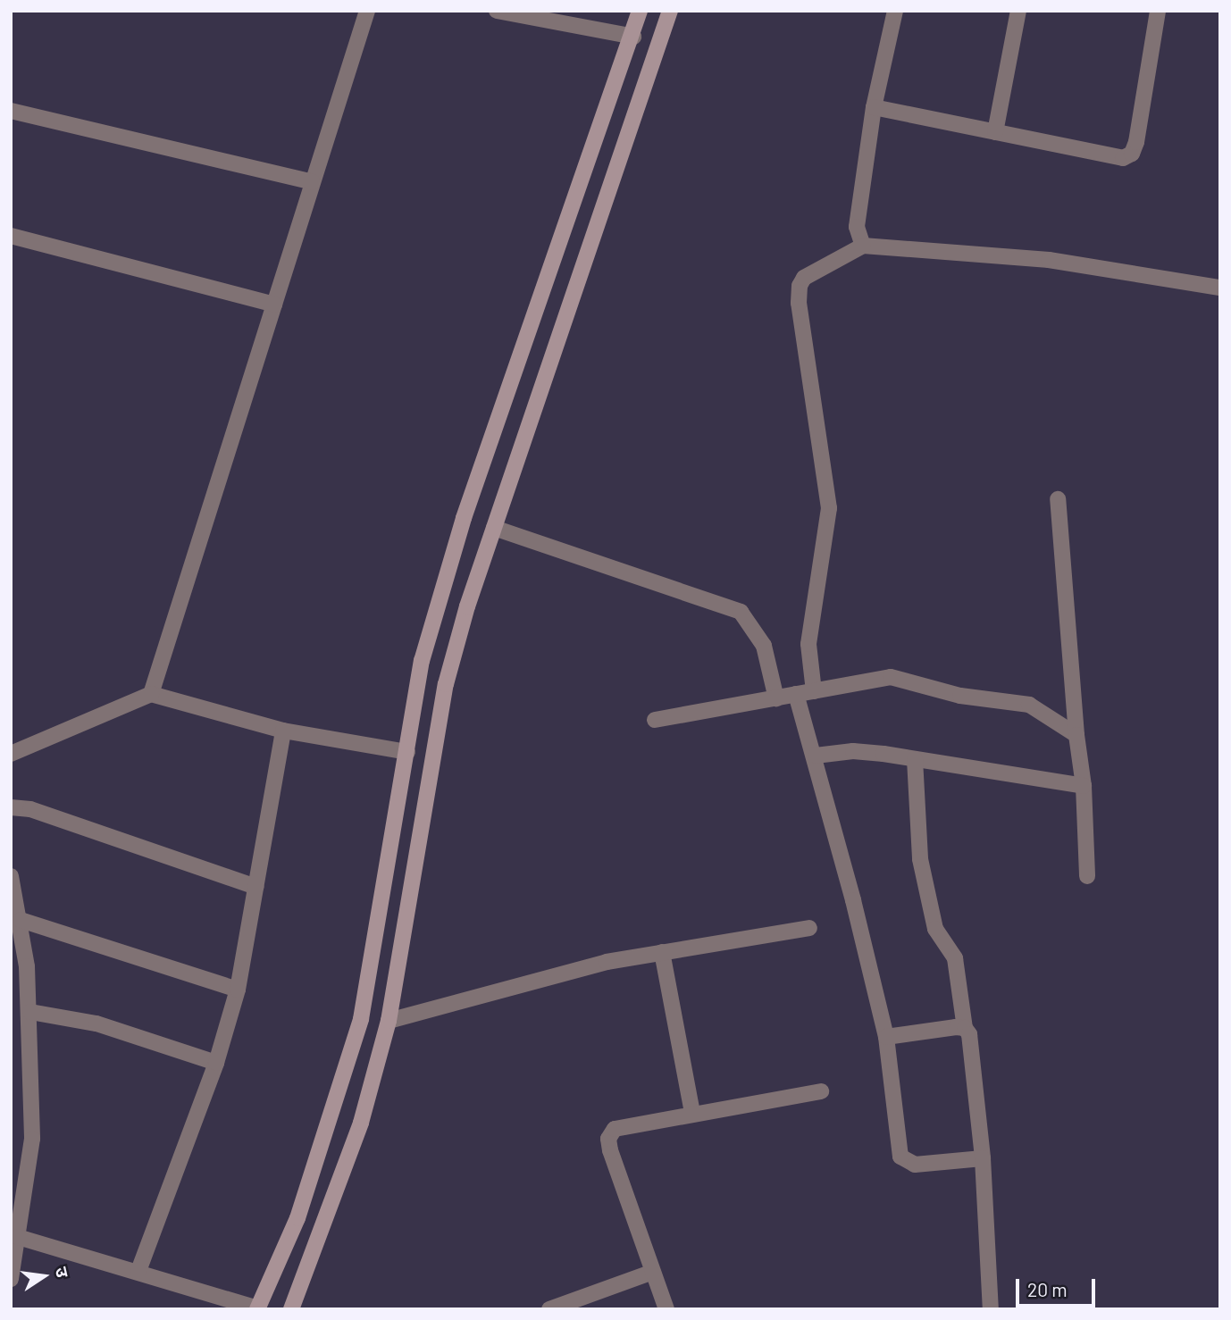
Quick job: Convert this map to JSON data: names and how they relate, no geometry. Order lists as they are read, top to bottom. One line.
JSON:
{"scale_bar":"20 m","north":"right"}
